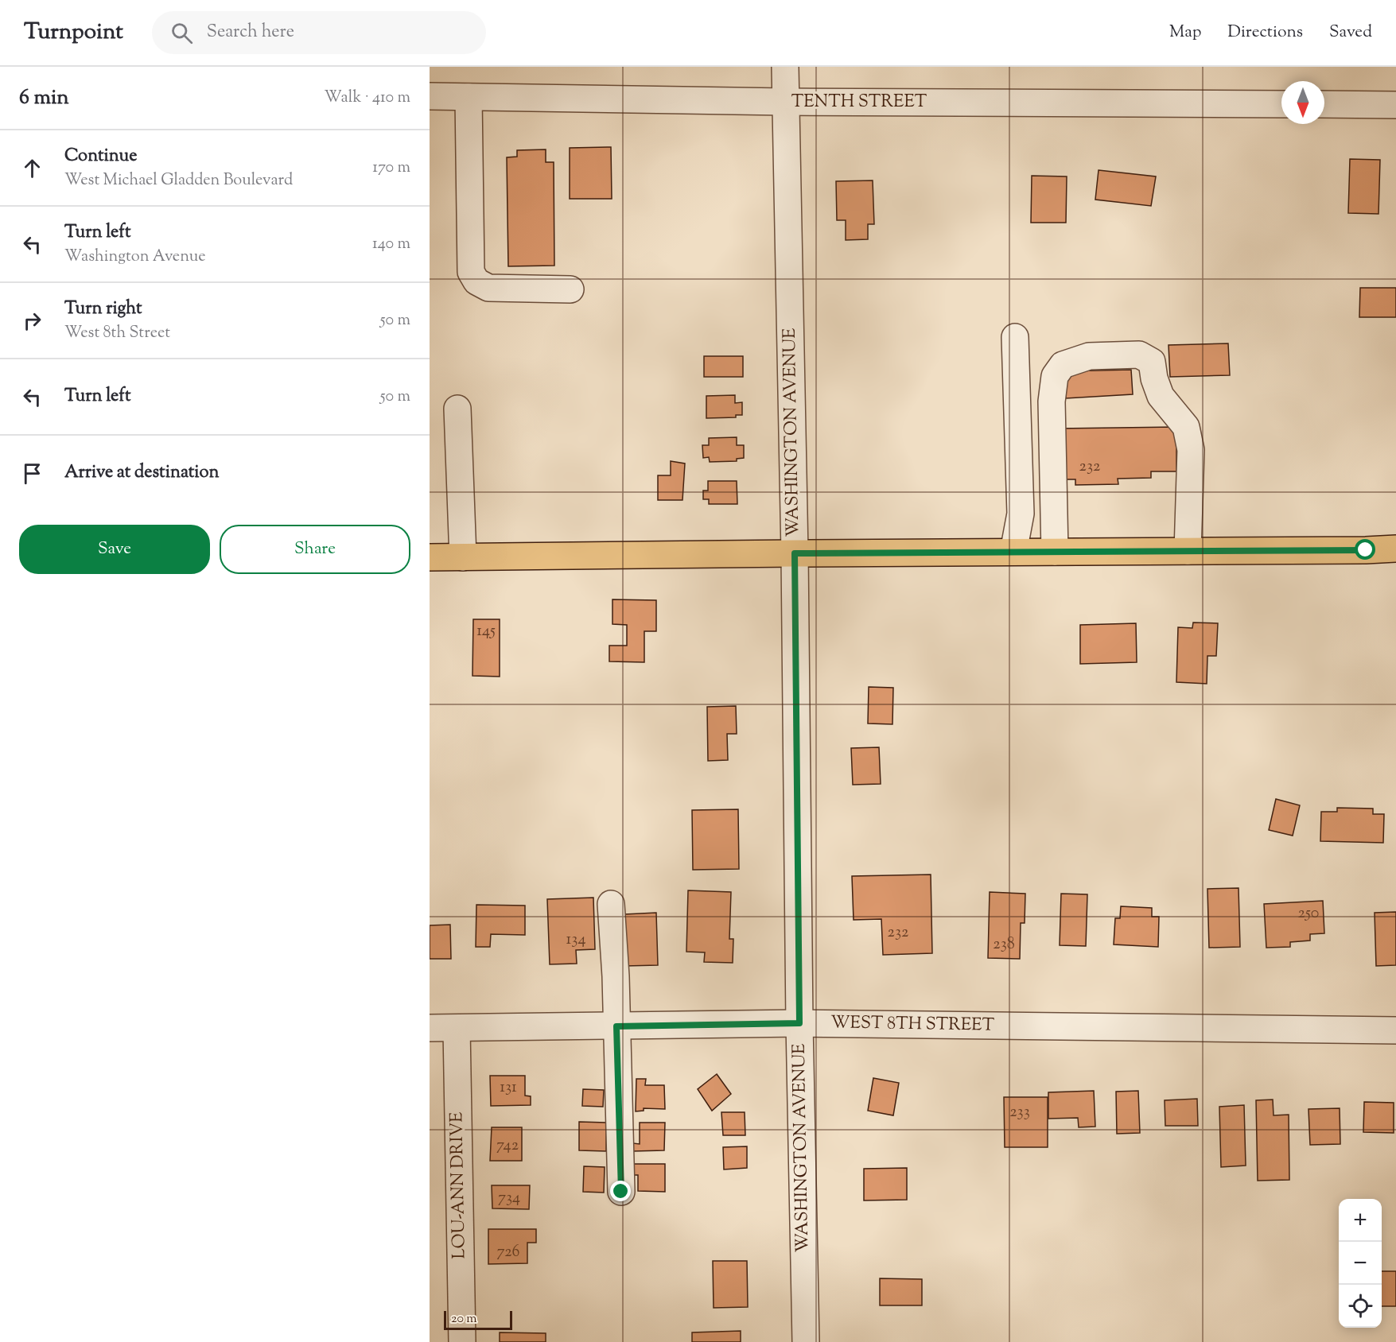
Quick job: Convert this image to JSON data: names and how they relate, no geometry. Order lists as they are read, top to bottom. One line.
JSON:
{"streets":{"street":["TENTH STREET","WASHINGTON AVENUE","WEST 8TH STREET","LOU-ANN DRIVE"]},"crossings":[["TENTH STREET","WASHINGTON AVENUE"],["WASHINGTON AVENUE","WEST 8TH STREET"],["WEST 8TH STREET","LOU-ANN DRIVE"]],"house_numbers":["232","145","250","232","134","238","131","233","742","734","726"],"scale_bar":"20 m","north":"bottom","page":{"header":"Turnpoint","search":"Search here","nav":["Map","Directions","Saved"],"heading":["6 min","Walk · 410 m"],"list":[["Continue","West Michael Gladden Boulevard","170 m"],["Turn left","Washington Avenue","140 m"],["Turn right","West 8th Street","50 m"],["Turn left","50 m"],"Arrive at destination"],"buttons":["Save","Share"],"map_buttons":["+","−"],"scale":"20 m"}}
